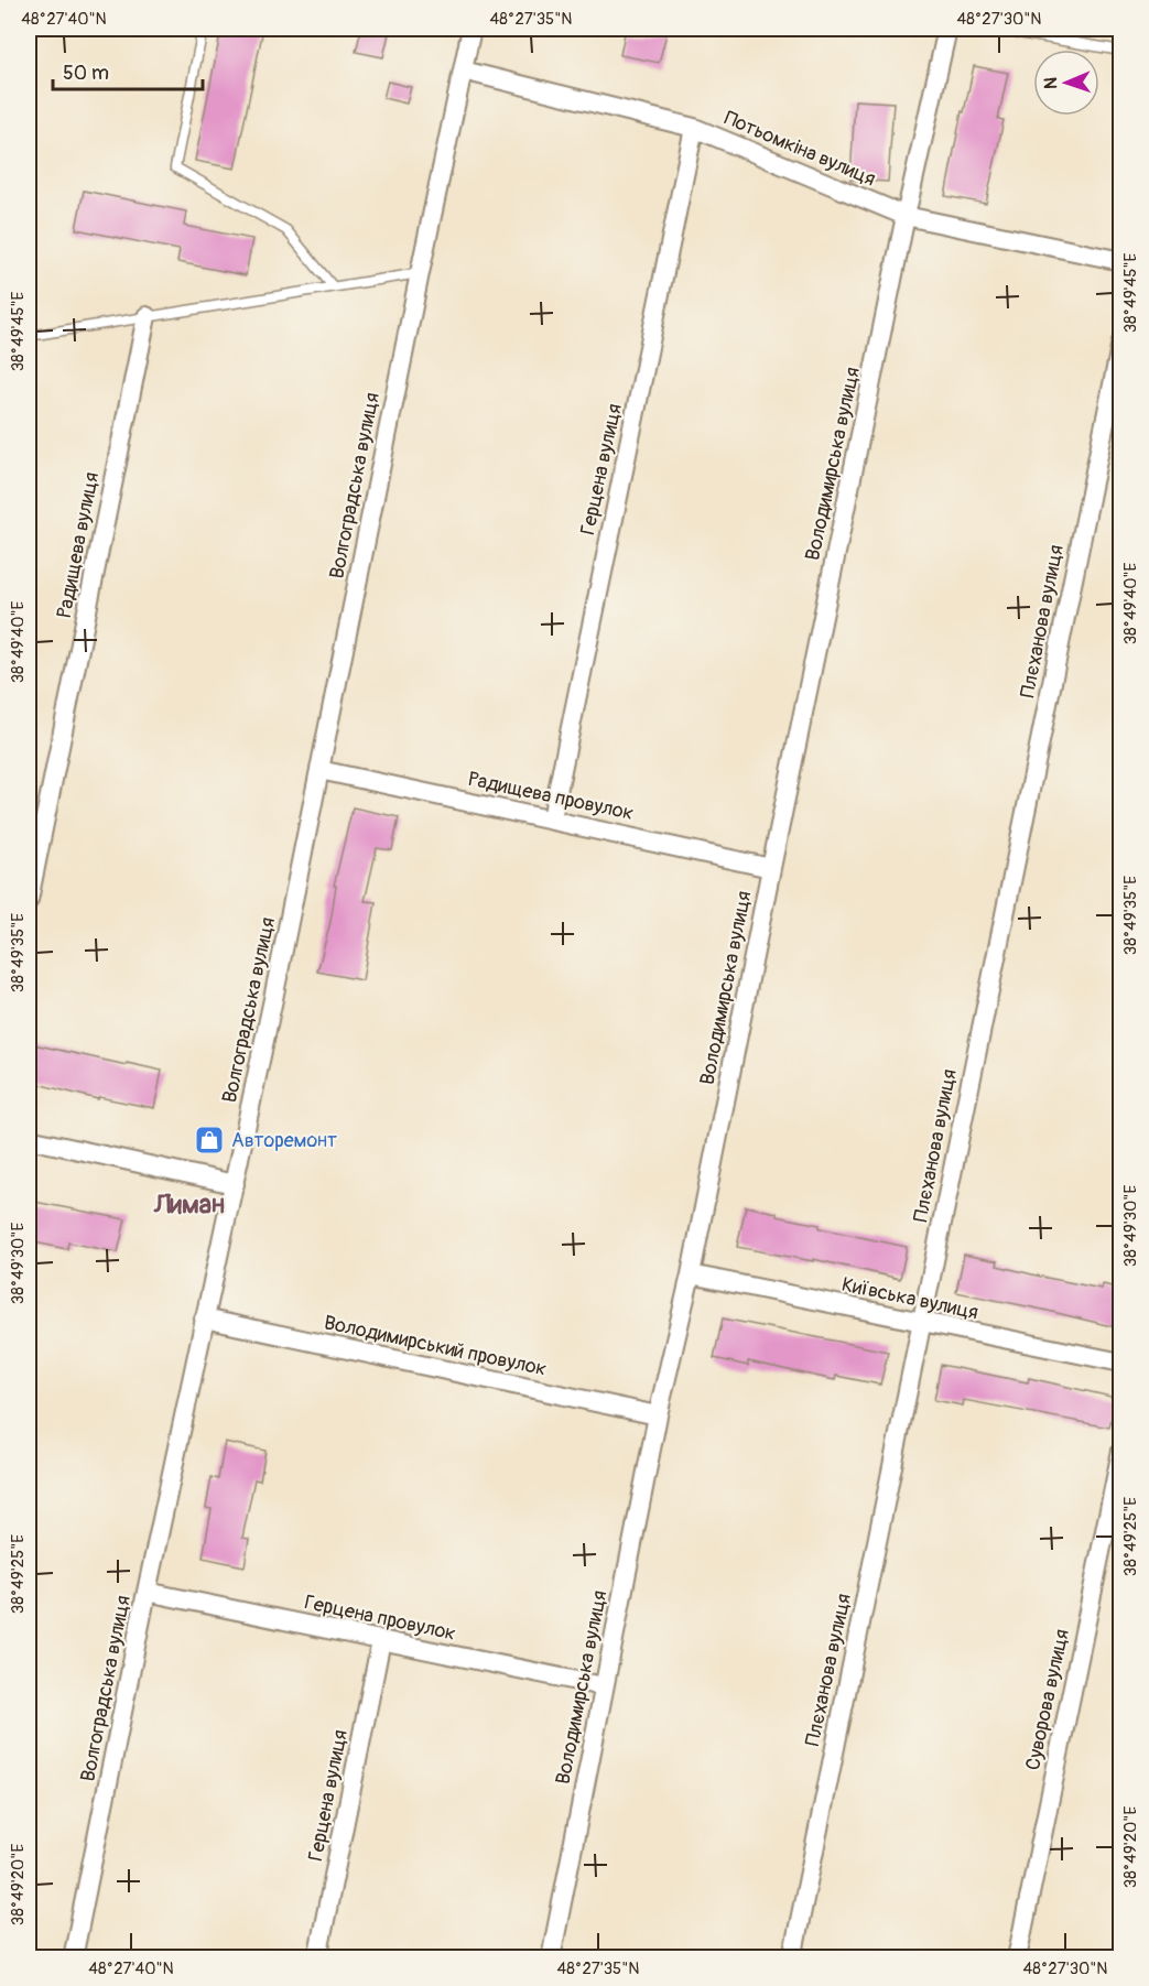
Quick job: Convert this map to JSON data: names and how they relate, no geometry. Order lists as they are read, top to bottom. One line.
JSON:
{"streets":{"street":["Потьомкіна вулиця","Володимирська вулиця","Герцена вулиця","Волгоградська вулиця","Радищева вулиця","Плєханова вулиця","Радищева провулок","Київська вулиця","Володимирський провулок","Герцена провулок","Суворова вулиця"]},"crossings":[["Потьомкіна вулиця","Володимирська вулиця"],["Потьомкіна вулиця","Герцена вулиця"],["Потьомкіна вулиця","Волгоградська вулиця"],["Володимирська вулиця","Радищева провулок"],["Володимирська вулиця","Київська вулиця"],["Володимирська вулиця","Володимирський провулок"],["Володимирська вулиця","Герцена провулок"],["Герцена вулиця","Радищева провулок"],["Герцена вулиця","Герцена провулок"],["Волгоградська вулиця","Радищева провулок"],["Волгоградська вулиця","Володимирський провулок"],["Волгоградська вулиця","Герцена провулок"],["Плєханова вулиця","Київська вулиця"]],"districts":["Лиман"],"places":{"shop":["Авторемонт"]},"scale_bar":"50 m","north":"left","coordinates":["48°27'40\"N","48°27'35\"N","48°27'30\"N","38°49'45\"E","38°49'40\"E","38°49'35\"E","38°49'30\"E","38°49'25\"E","38°49'20\"E"]}
